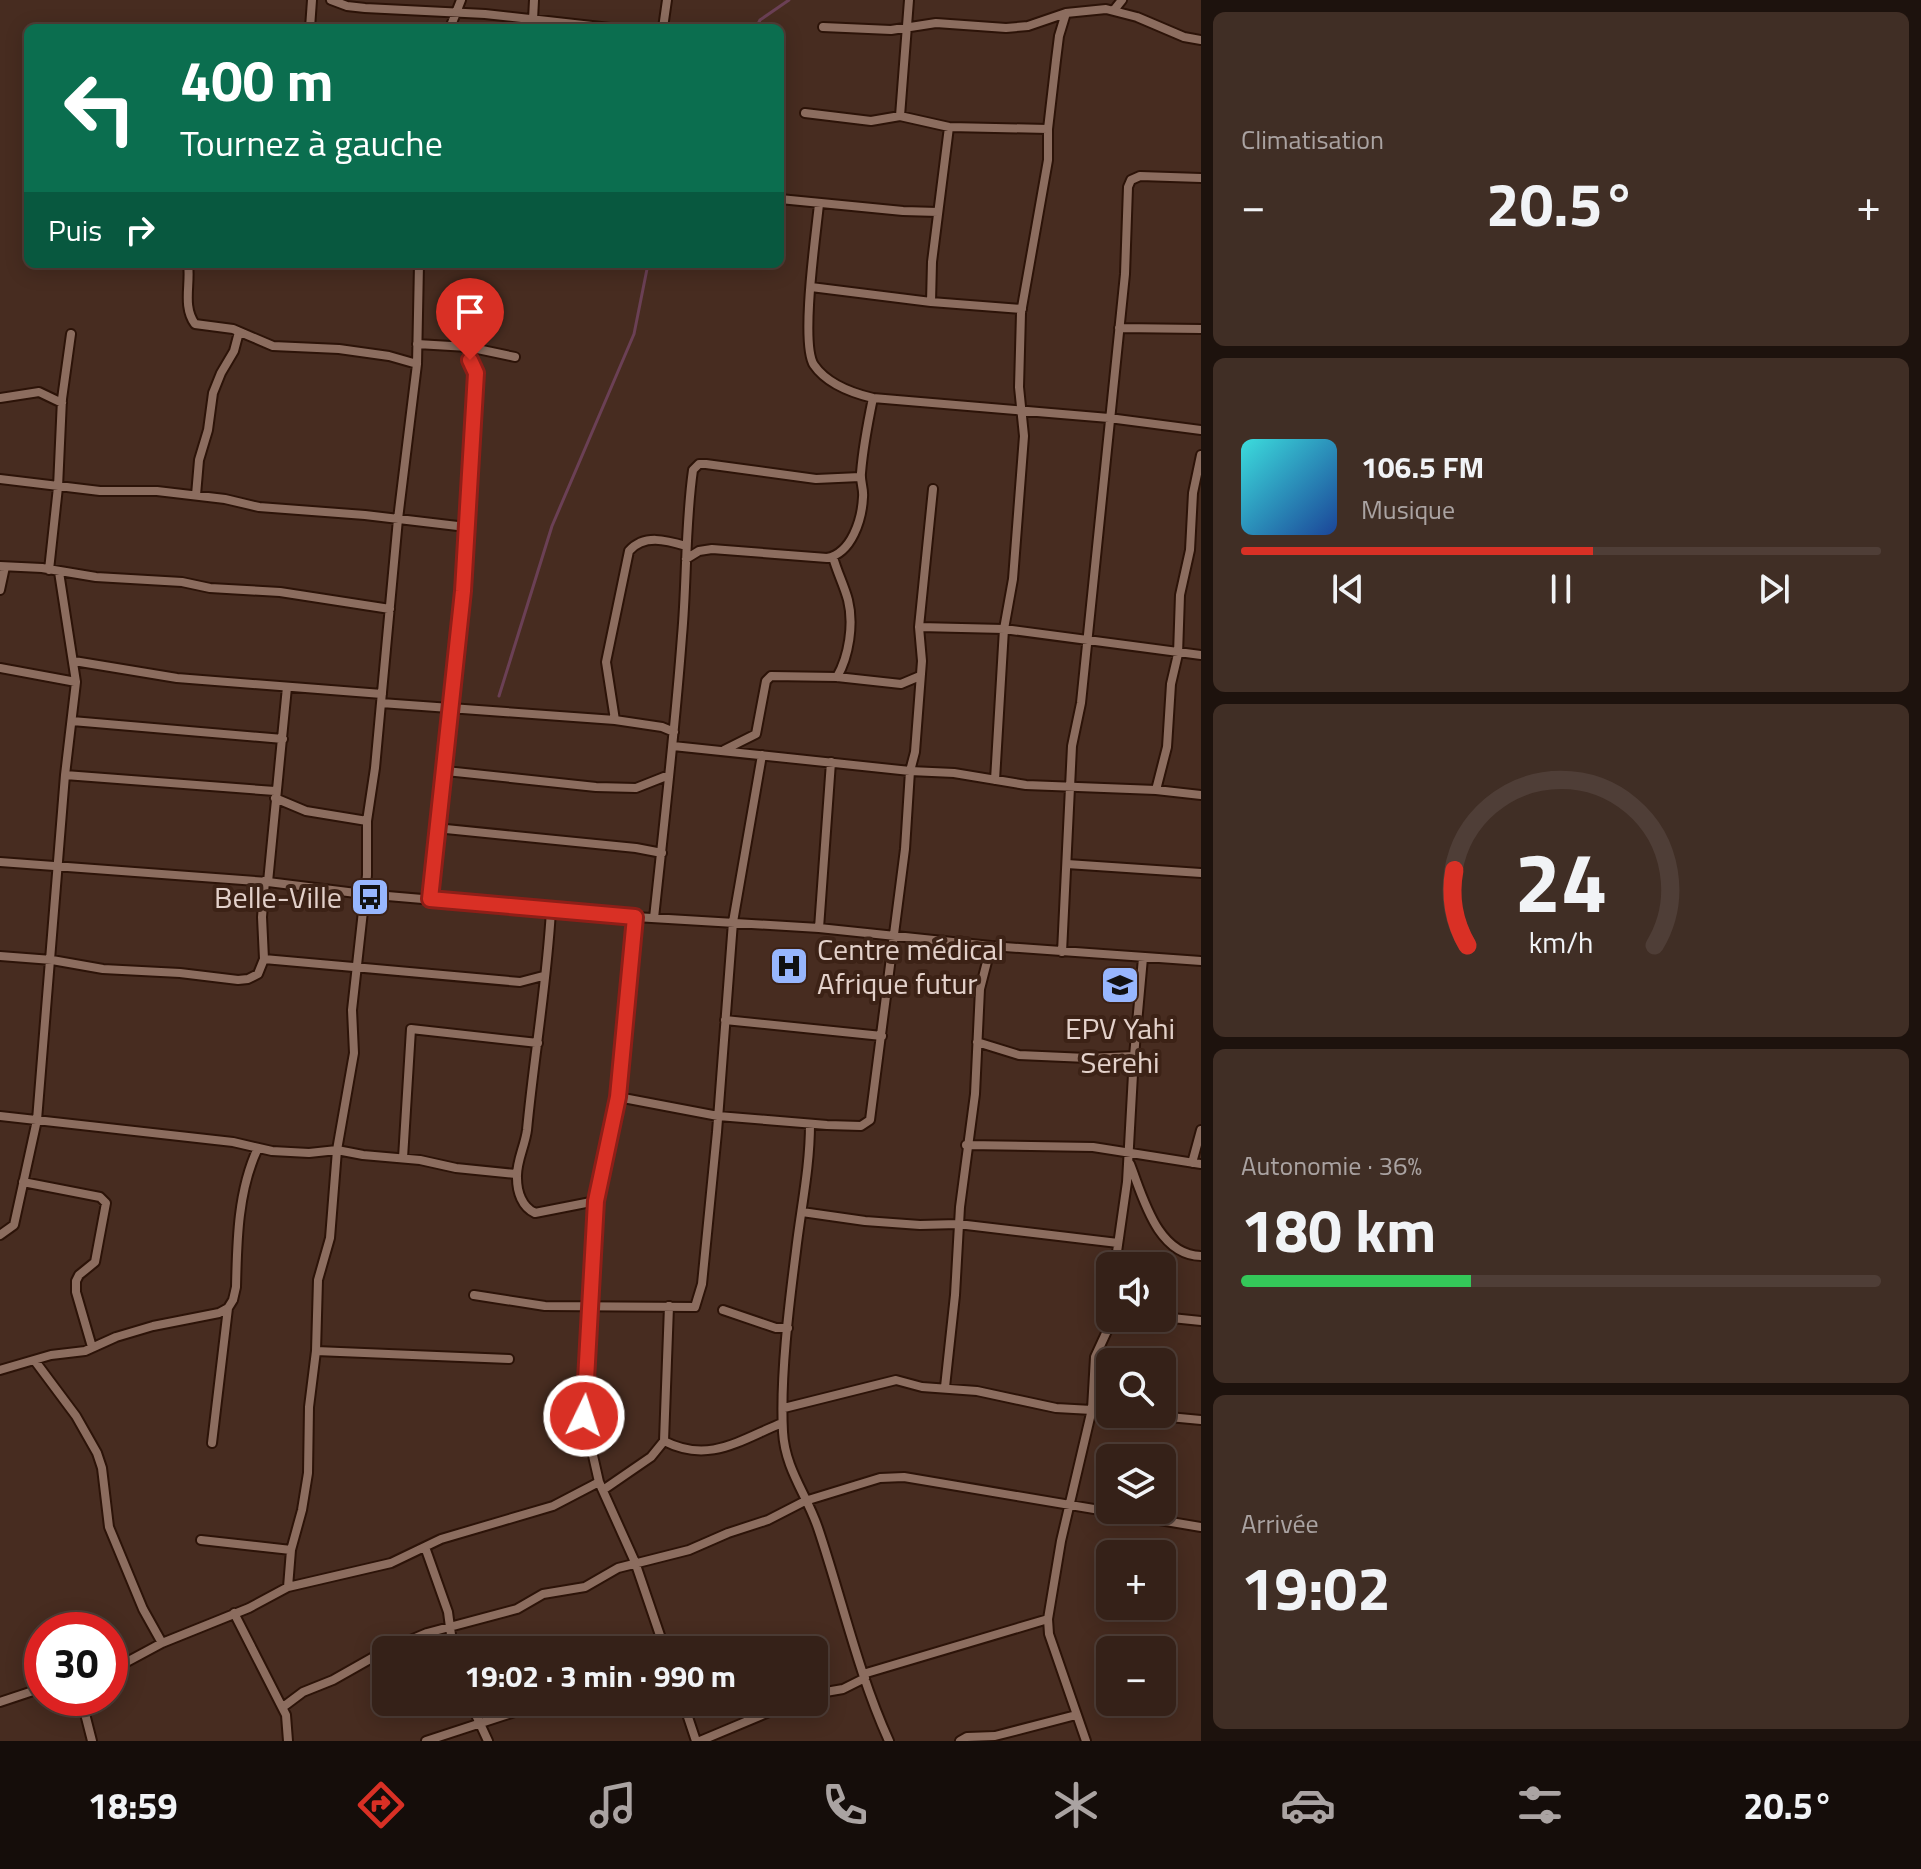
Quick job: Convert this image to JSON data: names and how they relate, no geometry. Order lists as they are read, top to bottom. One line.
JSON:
{"places":{"bus stop":["Belle-Ville"],"hospital":["Centre médical Afrique futur"],"school or university":["EPV Yahi Serehi"]},"page":{"tile":["Climatisation",["Autonomie · 36%","180 km"],["Arrivée","19:02"]],"turn":["400 m","Tournez à gauche"],"heat":["−","20.5°","+"],"then":"Puis","song":["106.5 FM","Musique"],"map_buttons":["+","−"],"limit":"30","trip":"19:02 · 3 min · 990 m","tabs":["18:59","20.5°"],"gauge":["24","km/h"]}}
